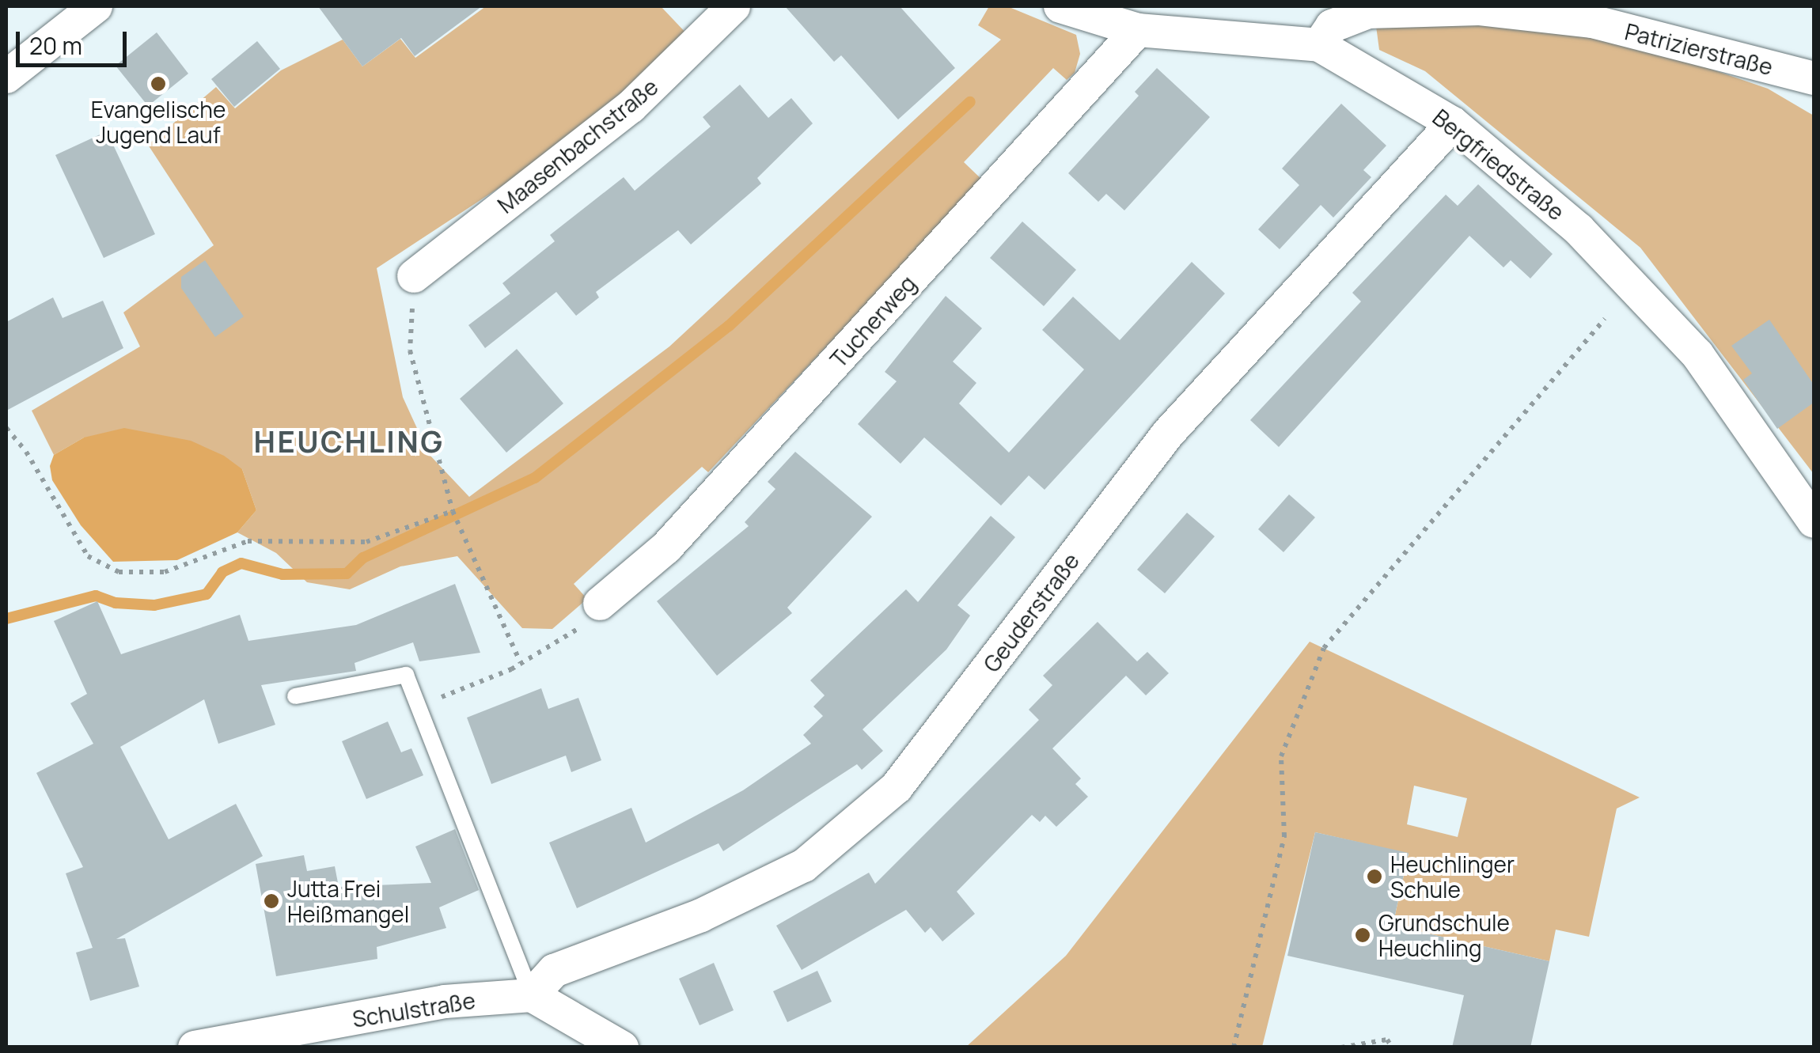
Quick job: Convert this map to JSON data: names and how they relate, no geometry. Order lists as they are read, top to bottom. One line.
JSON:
{"streets":{"street":["Patrizierstraße","Maasenbachstraße","Bergfriedstraße","Tucherweg","Geuderstraße","Schulstraße"]},"crossings":[["Patrizierstraße","Bergfriedstraße"],["Bergfriedstraße","Tucherweg"],["Bergfriedstraße","Geuderstraße"],["Geuderstraße","Schulstraße"]],"districts":["HEUCHLING"],"places":["Evangelische Jugend Lauf","Heuchlinger Schule","Jutta Frei Heißmangel","Grundschule Heuchling"],"scale_bar":"20 m"}
